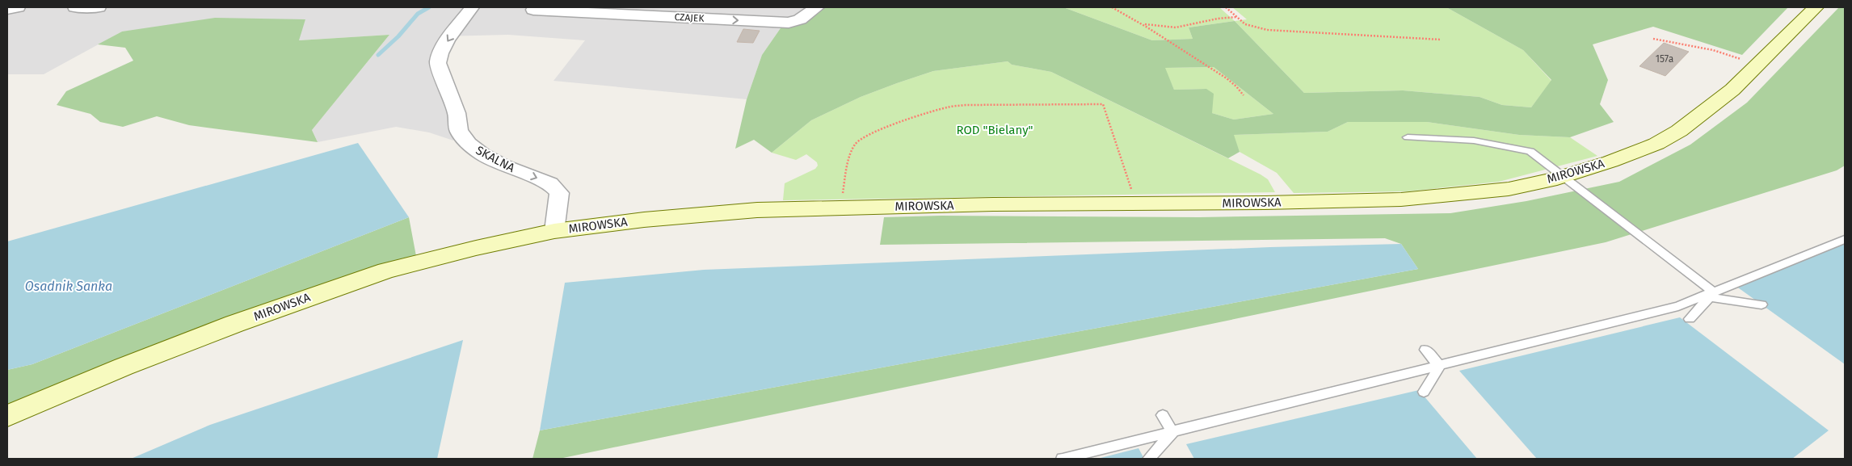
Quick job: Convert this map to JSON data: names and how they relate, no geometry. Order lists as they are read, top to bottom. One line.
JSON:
{"streets":{"main road":["MIROWSKA"],"street":["CZAJEK","SKALNA"]},"crossings":[["SKALNA","MIROWSKA"]],"one_way":["CZAJEK","SKALNA"],"water":["Osadnik Sanka"],"parks":["ROD \"Bielany\""],"house_numbers":["157a"]}
